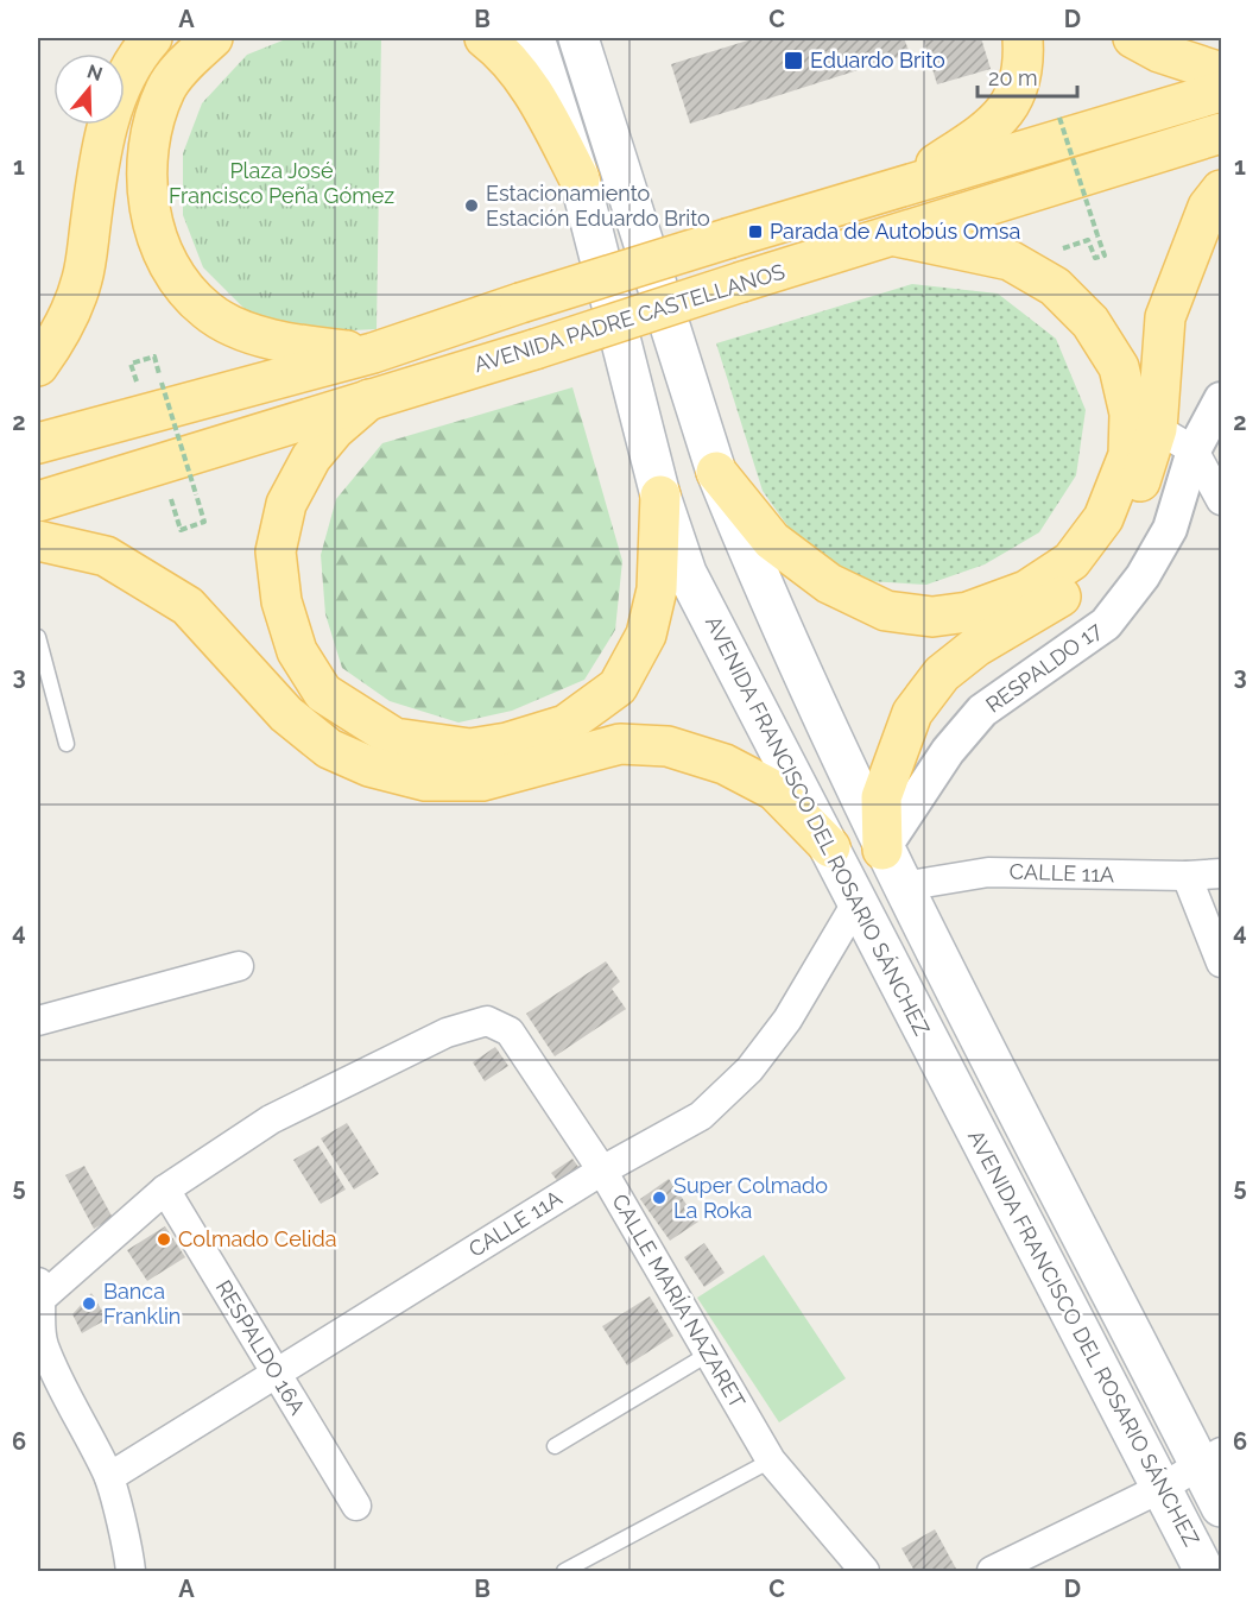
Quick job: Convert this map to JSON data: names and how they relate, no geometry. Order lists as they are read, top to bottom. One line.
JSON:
{"streets":{"main road":["AVENIDA PADRE CASTELLANOS","AVENIDA FRANCISCO DEL ROSARIO SÁNCHEZ"],"street":["RESPALDO 17","CALLE 11A","CALLE MARÍA NAZARET","RESPALDO 16A"]},"crossings":[["RESPALDO 17","AVENIDA FRANCISCO DEL ROSARIO SÁNCHEZ"],["AVENIDA FRANCISCO DEL ROSARIO SÁNCHEZ","CALLE 11A"],["CALLE 11A","CALLE MARÍA NAZARET"],["CALLE 11A","RESPALDO 16A"],["CALLE MARÍA NAZARET","RESPALDO 16A"]],"parks":["Plaza José Francisco Peña Gómez"],"places":{"transit":["Eduardo Brito","Parada de Autobús Omsa"],"other":["Estacionamiento Estación Eduardo Brito","Super Colmado La Roka","Colmado Celida","Banca Franklin"]},"scale_bar":"20 m","north":"top","grid":{"columns":["A","B","C","D"],"rows":["1","2","3","4","5","6"]}}
